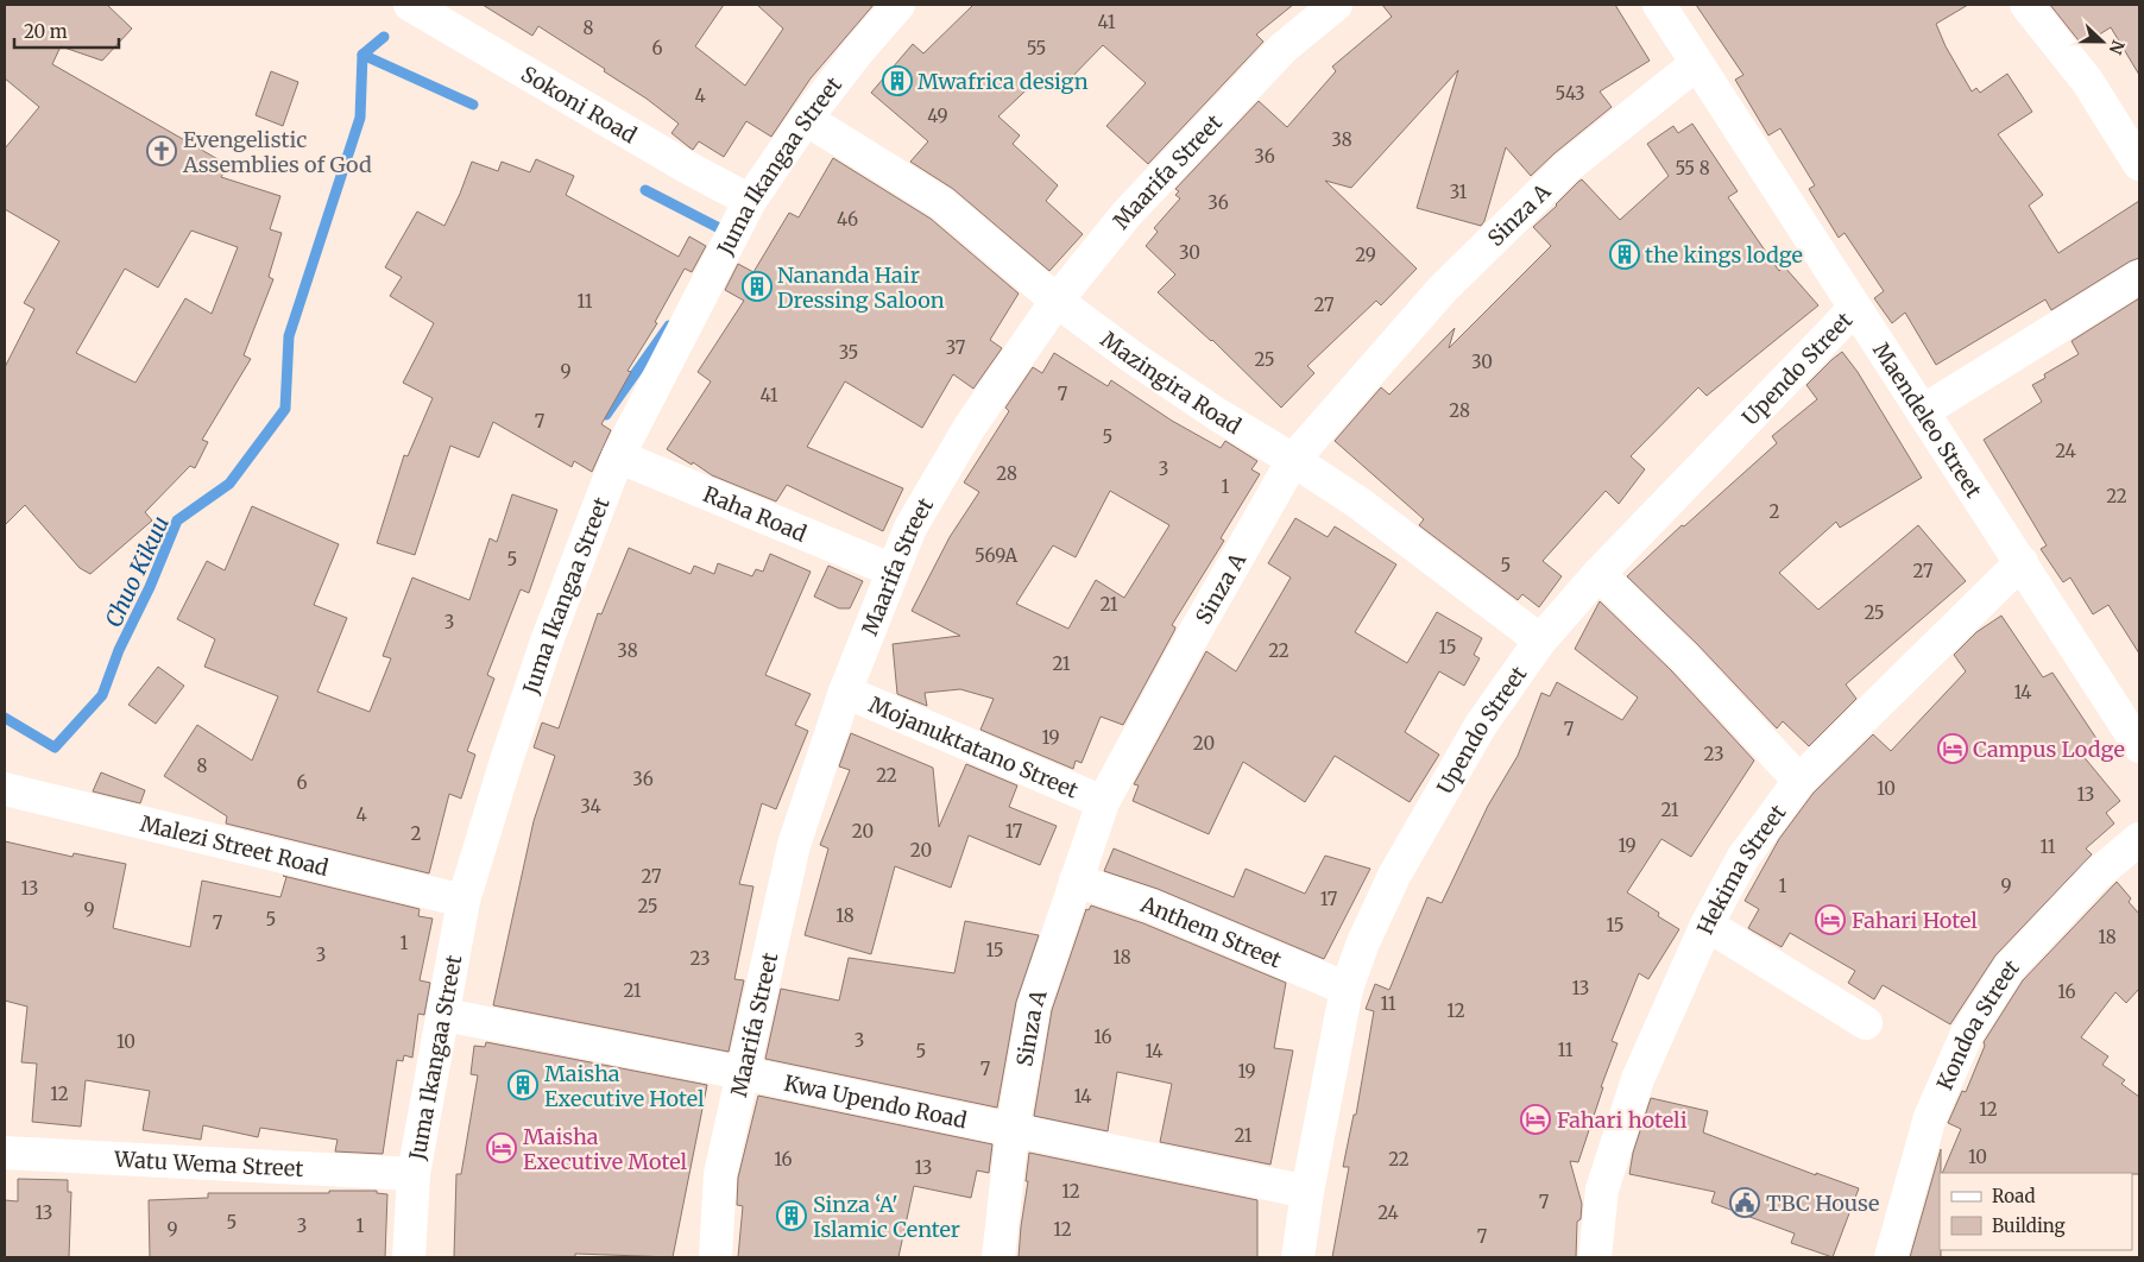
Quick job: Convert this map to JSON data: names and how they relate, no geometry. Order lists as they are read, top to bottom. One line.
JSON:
{"streets":{"street":["Sokoni Road","Juma Ikangaa Street","Maarifa Street","Sinza A","Upendo Street","Mazingira Road","Maendeleo Street","Raha Road","Mojanuktatano Street","Malezi Street Road","Hekima Street","Anthem Street","Kondoa Street","Kwa Upendo Road","Watu Wema Street"]},"crossings":[["Sokoni Road","Juma Ikangaa Street"],["Juma Ikangaa Street","Mazingira Road"],["Juma Ikangaa Street","Raha Road"],["Juma Ikangaa Street","Malezi Street Road"],["Juma Ikangaa Street","Kwa Upendo Road"],["Juma Ikangaa Street","Watu Wema Street"],["Maarifa Street","Mazingira Road"],["Maarifa Street","Raha Road"],["Maarifa Street","Mojanuktatano Street"],["Maarifa Street","Kwa Upendo Road"],["Sinza A","Mazingira Road"],["Sinza A","Maendeleo Street"],["Sinza A","Mojanuktatano Street"],["Sinza A","Anthem Street"],["Sinza A","Kwa Upendo Road"],["Upendo Street","Mazingira Road"],["Upendo Street","Maendeleo Street"],["Upendo Street","Anthem Street"],["Upendo Street","Kwa Upendo Road"],["Maendeleo Street","Hekima Street"]],"water":["Chuo Kikuu"],"places":{"building":["Mwafrica design","the kings lodge","Nananda Hair Dressing Saloon","Maisha Executive Hotel","Sinza ‘A' Islamic Center"],"church":["Evengelistic Assemblies of God"],"hotel":["Campus Lodge","Fahari Hotel","Fahari hoteli","Maisha Executive Motel"],"public building":["TBC House"]},"house_numbers":["41","8","6","55","543","4","49","38","36","55 8","31","36","46","30","29","11","27","37","35","25","30","9","7","41","28","7","5","24","3","28","1","22","2","569A","5","5","27","21","25","3","15","38","22","21","14","7","19","20","23","8","22","36","6","10","13","34","21","4","20","17","2","19","11","20","27","1","9","13","17","25","9","18","5","7","15","18","1","15","3","18","23","13","21","16","11","12","16","3","10","11","5","14","7","19","12","14","12","21","10","16","22","13","12","7","13","24","5","3","1","9","12","7"],"legend":["Road","Building"],"scale_bar":"20 m","north":"right"}
